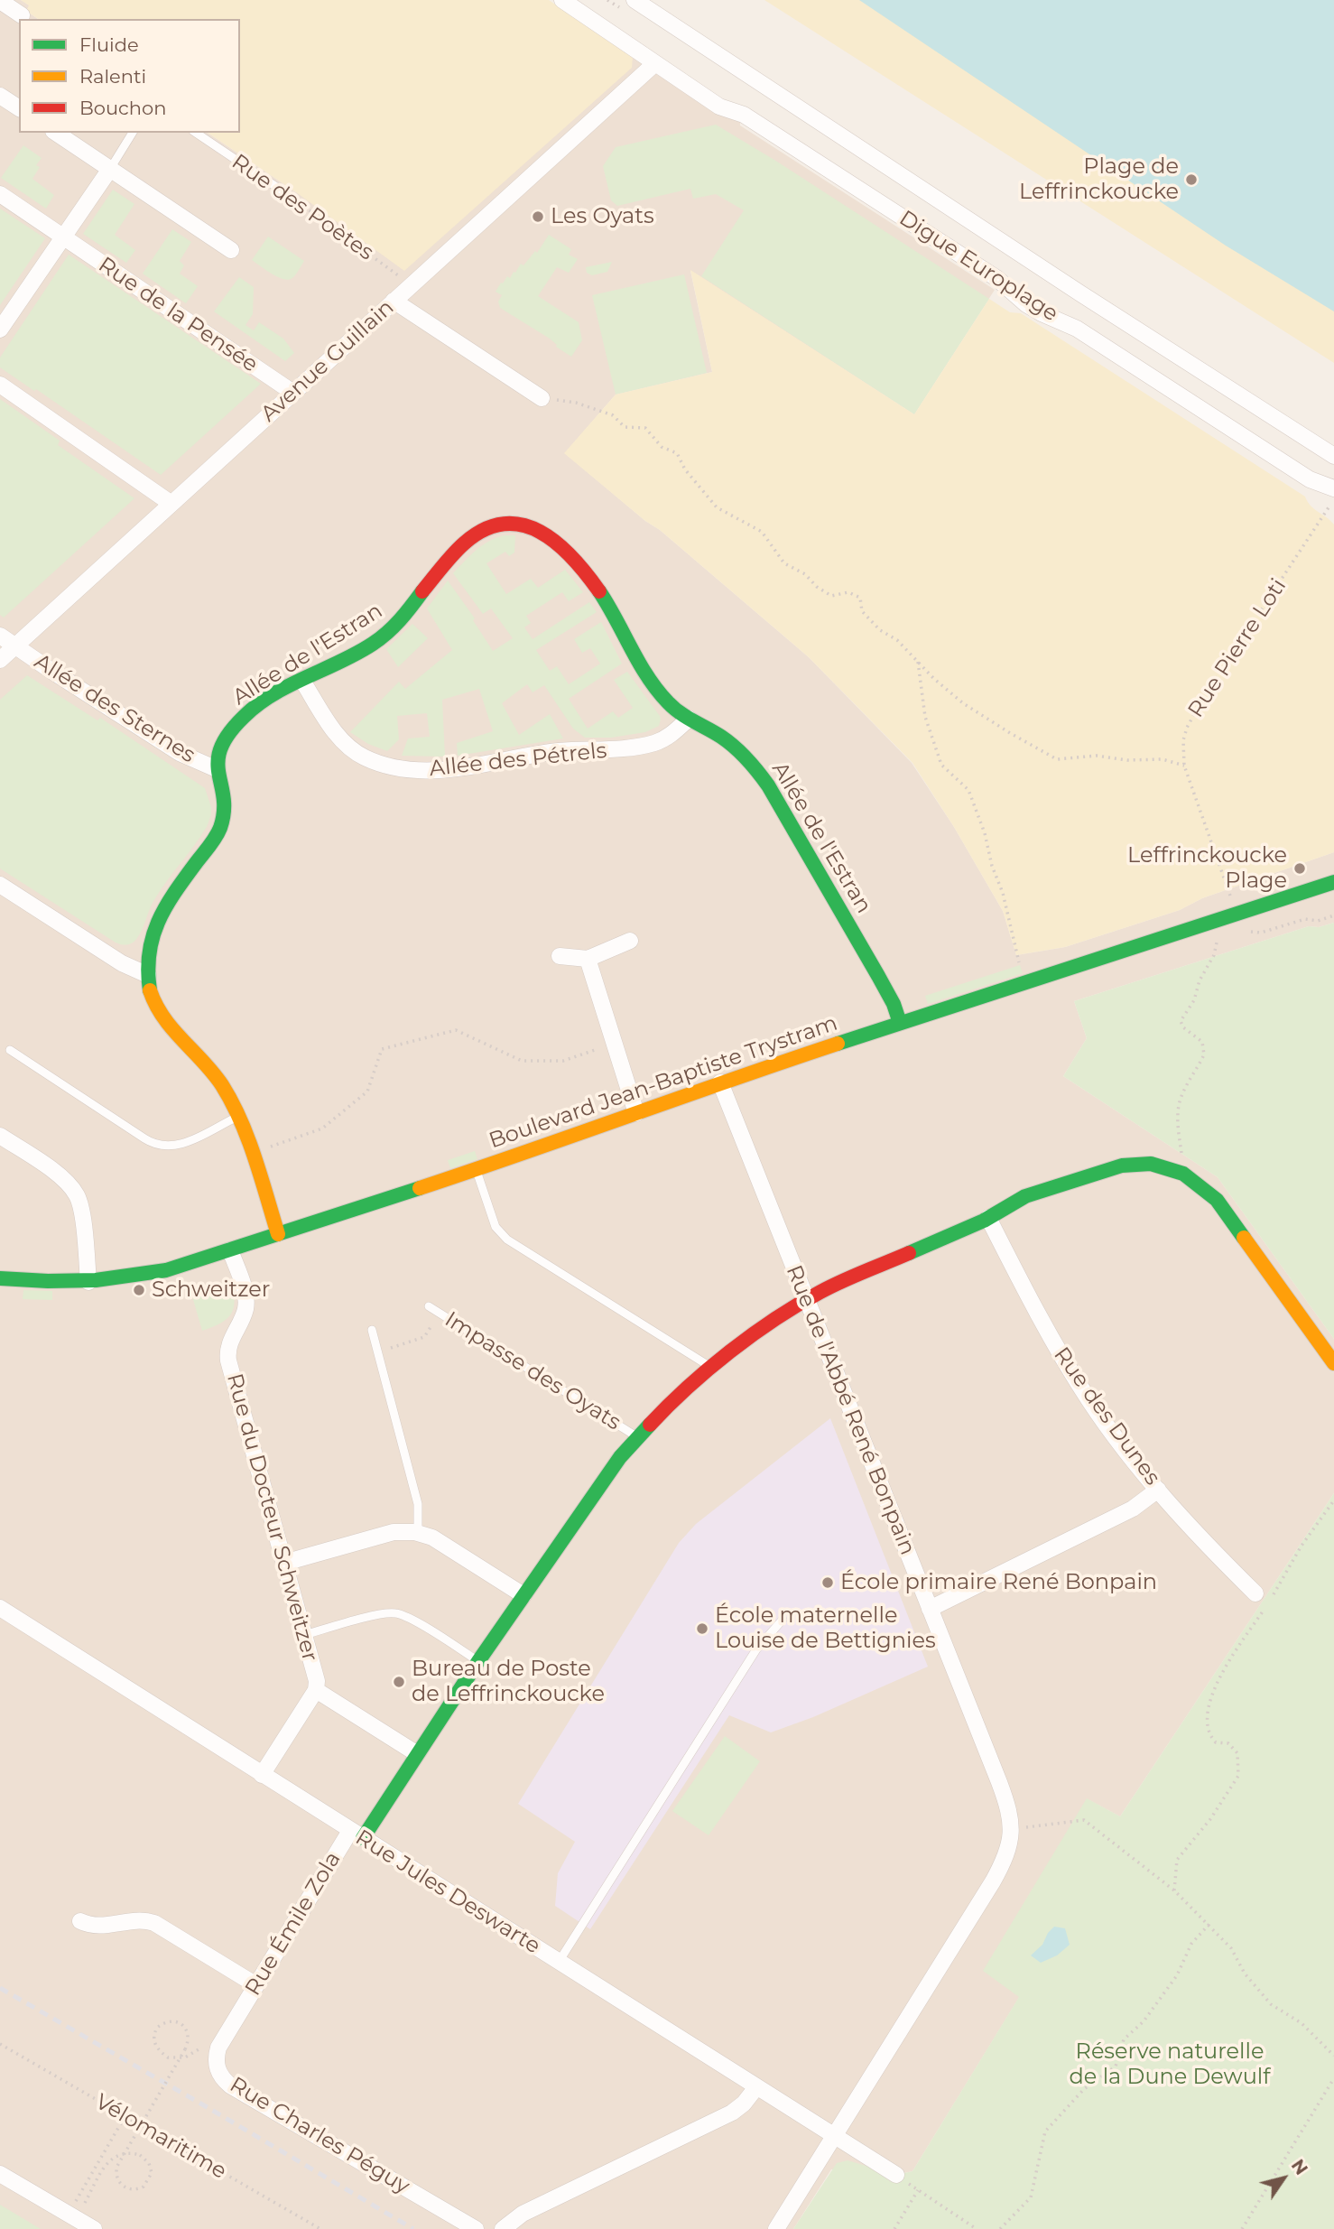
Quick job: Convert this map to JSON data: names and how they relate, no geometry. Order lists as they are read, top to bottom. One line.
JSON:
{"streets":{"street":["Digue Europlage","Rue de la Pensée","Avenue Guillain","Allée de l'Estran","Allée des Sternes","Allée des Pétrels","Boulevard Jean-Baptiste Trystram","Rue de l'Abbé René Bonpain","Rue des Dunes","Rue du Docteur Schweitzer","Rue Jules Deswarte","Rue Émile Zola","Rue Charles Péguy"],"lane":["Rue des Poètes","Impasse des Oyats"],"path":["Rue Pierre Loti","Vélomaritime"]},"crossings":[["Rue des Poètes","Avenue Guillain"],["Digue Europlage","Avenue Guillain"],["Digue Europlage","Rue Pierre Loti"],["Rue de la Pensée","Avenue Guillain"],["Avenue Guillain","Allée des Sternes"],["Rue Pierre Loti","Boulevard Jean-Baptiste Trystram"],["Allée de l'Estran","Allée des Sternes"],["Allée de l'Estran","Allée des Pétrels"],["Allée de l'Estran","Boulevard Jean-Baptiste Trystram"],["Boulevard Jean-Baptiste Trystram","Rue de l'Abbé René Bonpain"],["Boulevard Jean-Baptiste Trystram","Rue du Docteur Schweitzer"],["Rue de l'Abbé René Bonpain","Rue Jules Deswarte"],["Rue du Docteur Schweitzer","Rue Jules Deswarte"],["Rue Jules Deswarte","Rue Émile Zola"],["Rue Émile Zola","Rue Charles Péguy"]],"parks":["Réserve naturelle de la Dune Dewulf"],"places":["Plage de Leffrinckoucke","Les Oyats","Leffrinckoucke Plage","Schweitzer","École primaire René Bonpain","École maternelle Louise de Bettignies","Bureau de Poste de Leffrinckoucke"],"legend":["Fluide","Ralenti","Bouchon"],"north":"top right"}
